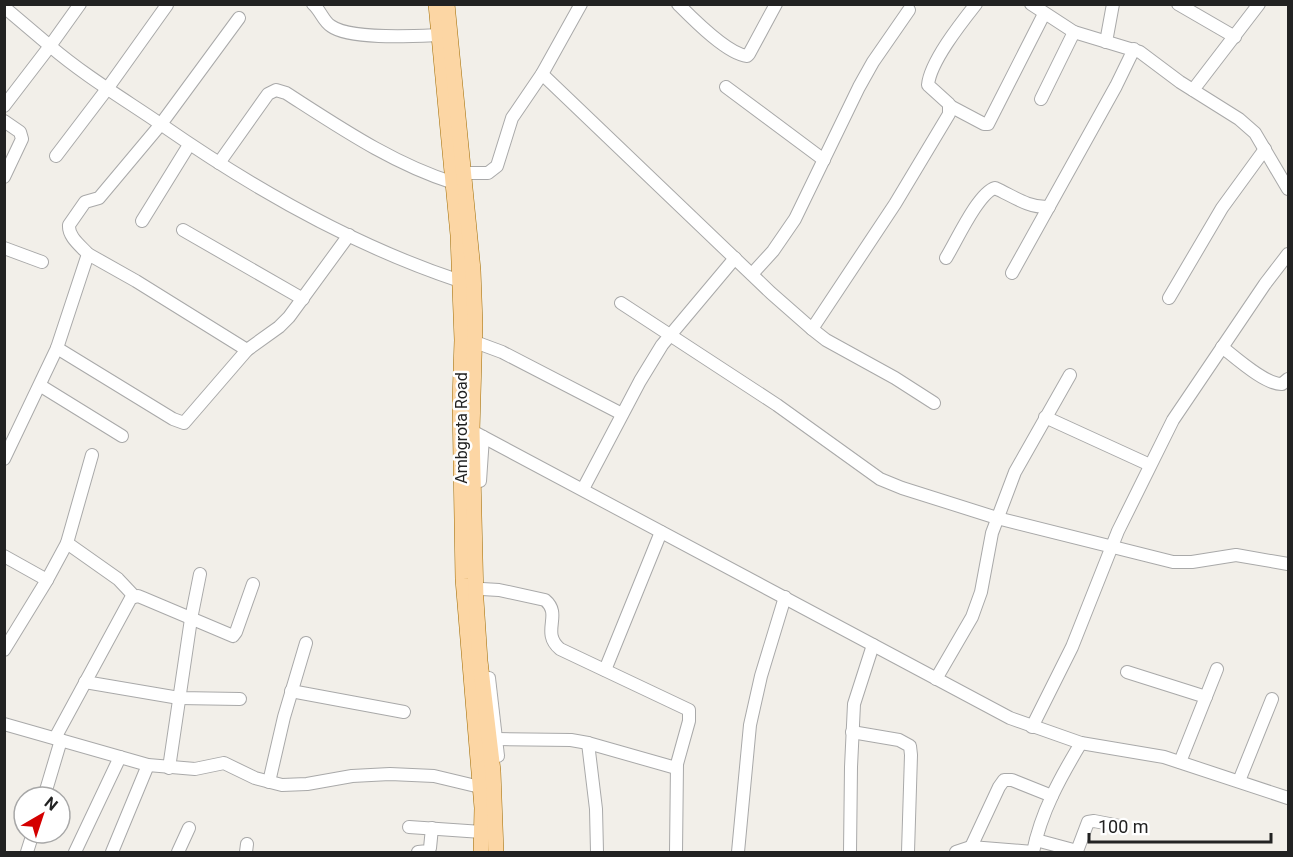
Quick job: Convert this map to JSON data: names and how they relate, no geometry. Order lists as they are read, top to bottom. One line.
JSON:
{"streets":{"main road":["Ambgrota Road"]},"scale_bar":"100 m","north":"top right"}
